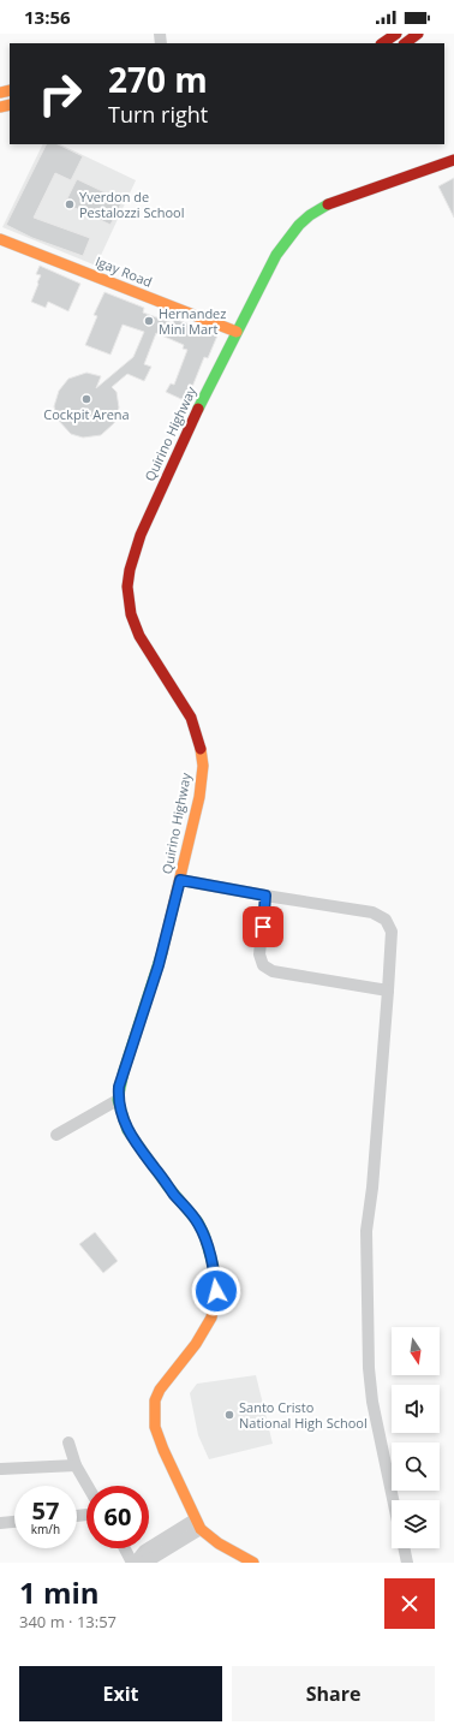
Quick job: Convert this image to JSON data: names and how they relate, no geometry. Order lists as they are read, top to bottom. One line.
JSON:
{"streets":{"main road":["Igay Road","Quirino Highway"]},"crossings":[["Igay Road","Quirino Highway"]],"places":["Yverdon de Pestalozzi School","Hernandez Mini Mart","Cockpit Arena","Santo Cristo National High School"],"north":"bottom","page":{"status":"13:56","turn":["270 m","Turn right"],"speed":"57 km/h","limit":"60","heading":["1 min","340 m · 13:57"],"buttons":["Exit","Share"]}}
